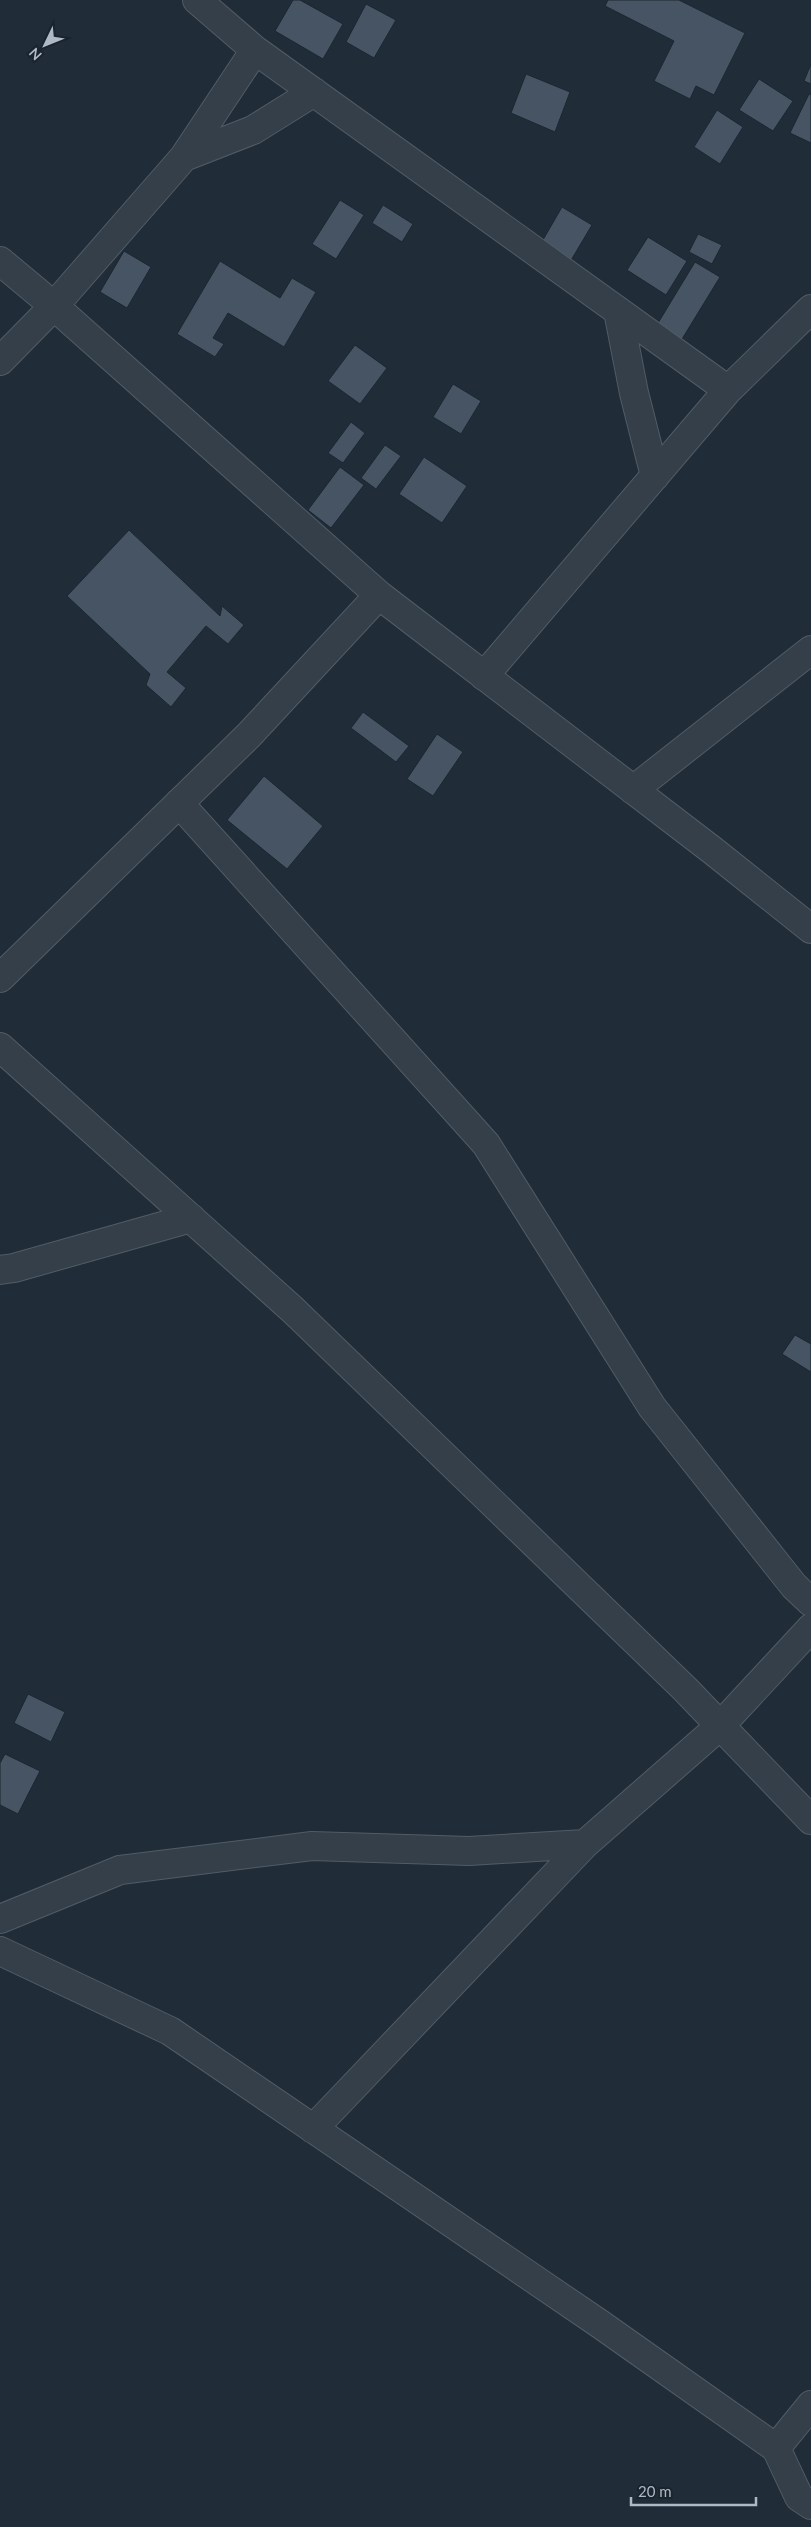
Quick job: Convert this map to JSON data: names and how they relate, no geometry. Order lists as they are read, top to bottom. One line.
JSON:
{"scale_bar":"20 m","north":"bottom left"}
